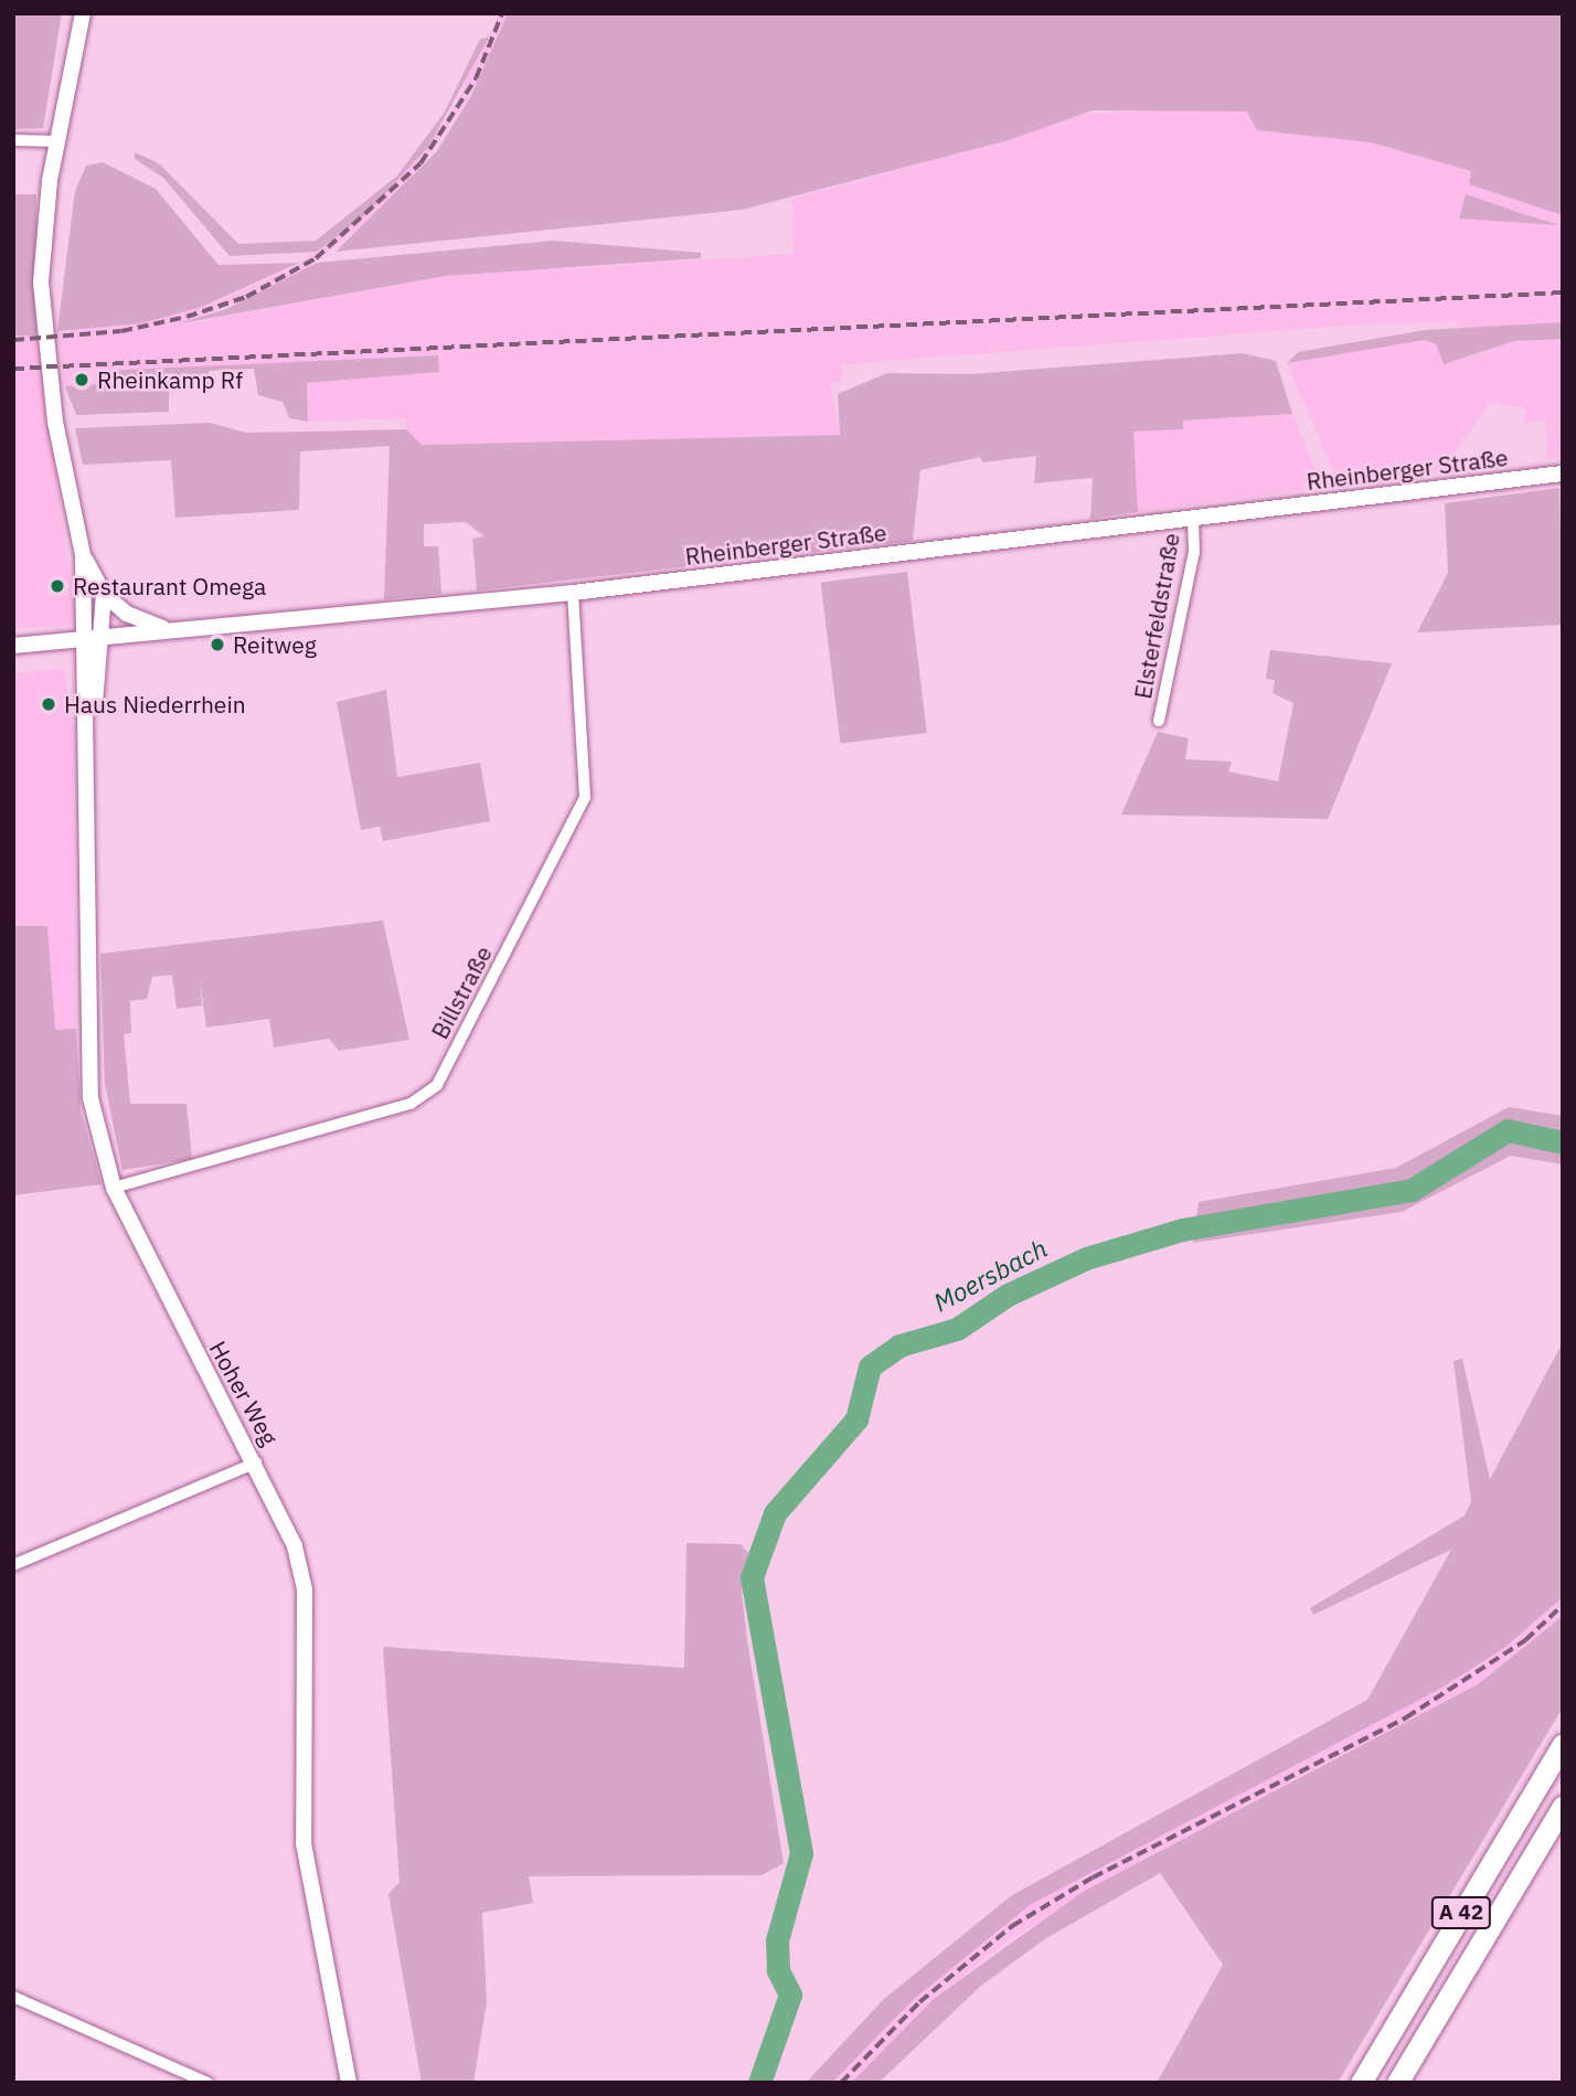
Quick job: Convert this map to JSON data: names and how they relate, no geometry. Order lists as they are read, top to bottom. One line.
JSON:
{"streets":{"highway":["A 42"],"main road":["Rheinberger Straße","Hoher Weg"],"street":["Elsterfeldstraße","Billstraße"]},"crossings":[["Rheinberger Straße","Elsterfeldstraße"],["Rheinberger Straße","Billstraße"],["Rheinberger Straße","Hoher Weg"],["Billstraße","Hoher Weg"]],"water":["Moersbach"],"places":["Rheinkamp Rf","Restaurant Omega","Reitweg","Haus Niederrhein"]}
